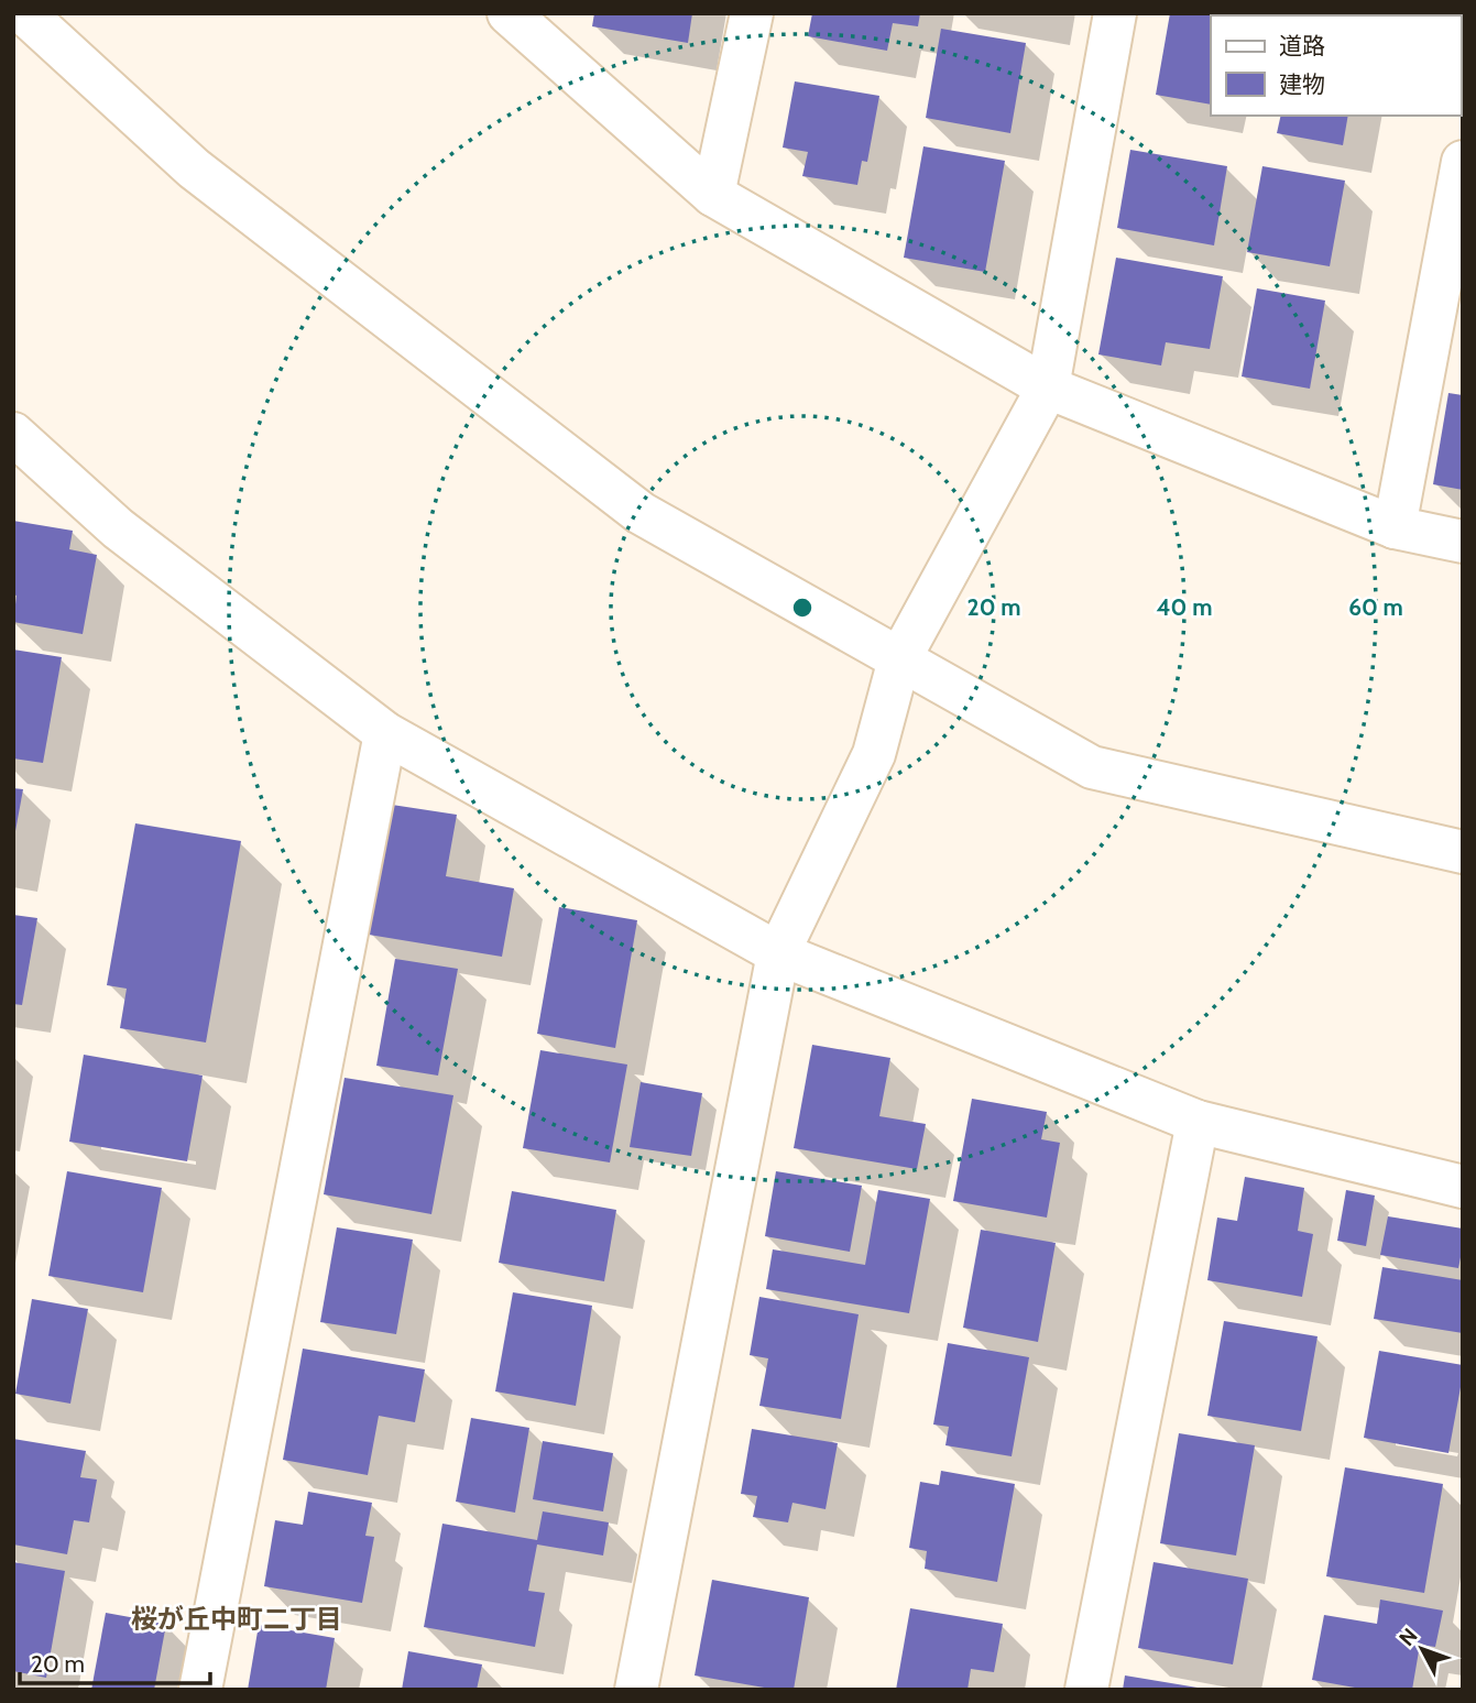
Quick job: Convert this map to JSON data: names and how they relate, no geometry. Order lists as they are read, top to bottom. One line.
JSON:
{"districts":["桜が丘中町二丁目"],"legend":["道路","建物"],"scale_bar":"20 m","north":"top left","rings":["20 m","40 m","60 m"]}
